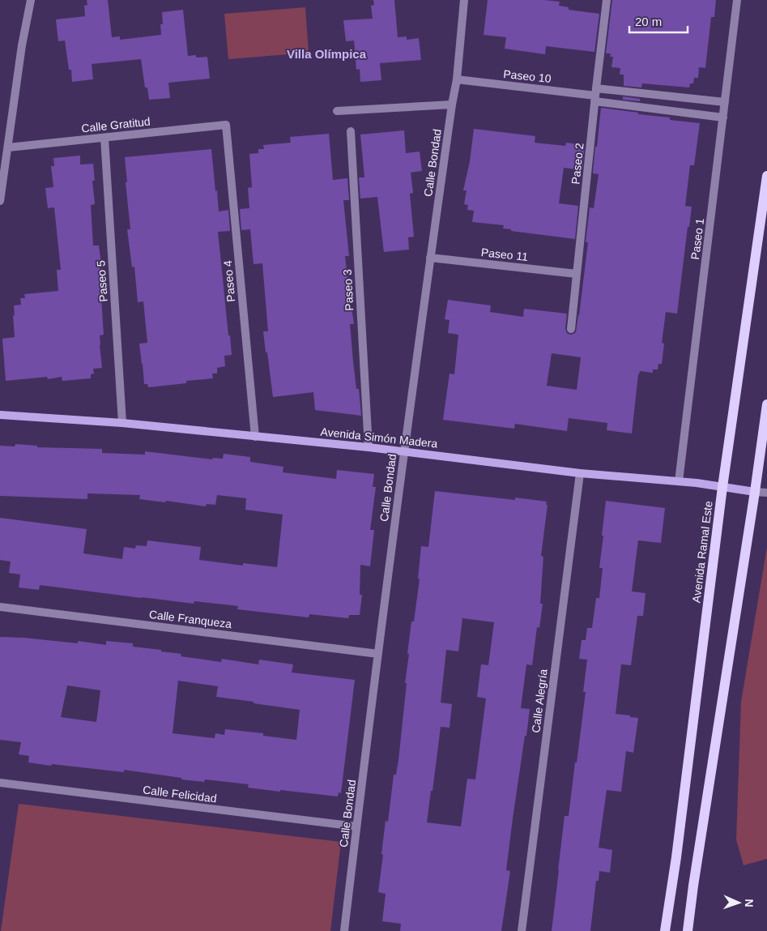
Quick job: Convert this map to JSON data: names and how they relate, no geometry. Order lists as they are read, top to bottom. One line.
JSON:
{"streets":{"main road":["Avenida Ramal Este"],"street":["Paseo 10","Calle Gratitud","Calle Bondad","Paseo 2","Paseo 1","Paseo 11","Paseo 5","Paseo 4","Paseo 3","Avenida Simón Madera","Calle Franqueza","Calle Alegría","Calle Felicidad"]},"crossings":[["Paseo 10","Calle Bondad"],["Paseo 10","Paseo 2"],["Calle Gratitud","Paseo 5"],["Calle Gratitud","Paseo 4"],["Calle Bondad","Paseo 11"],["Calle Bondad","Avenida Simón Madera"],["Calle Bondad","Calle Franqueza"],["Calle Bondad","Calle Felicidad"],["Paseo 2","Paseo 11"],["Paseo 1","Avenida Simón Madera"],["Paseo 5","Avenida Simón Madera"],["Paseo 4","Avenida Simón Madera"],["Paseo 3","Avenida Simón Madera"],["Avenida Simón Madera","Avenida Ramal Este"],["Avenida Simón Madera","Calle Alegría"]],"districts":["Villa Olímpica"],"scale_bar":"20 m","north":"right"}
